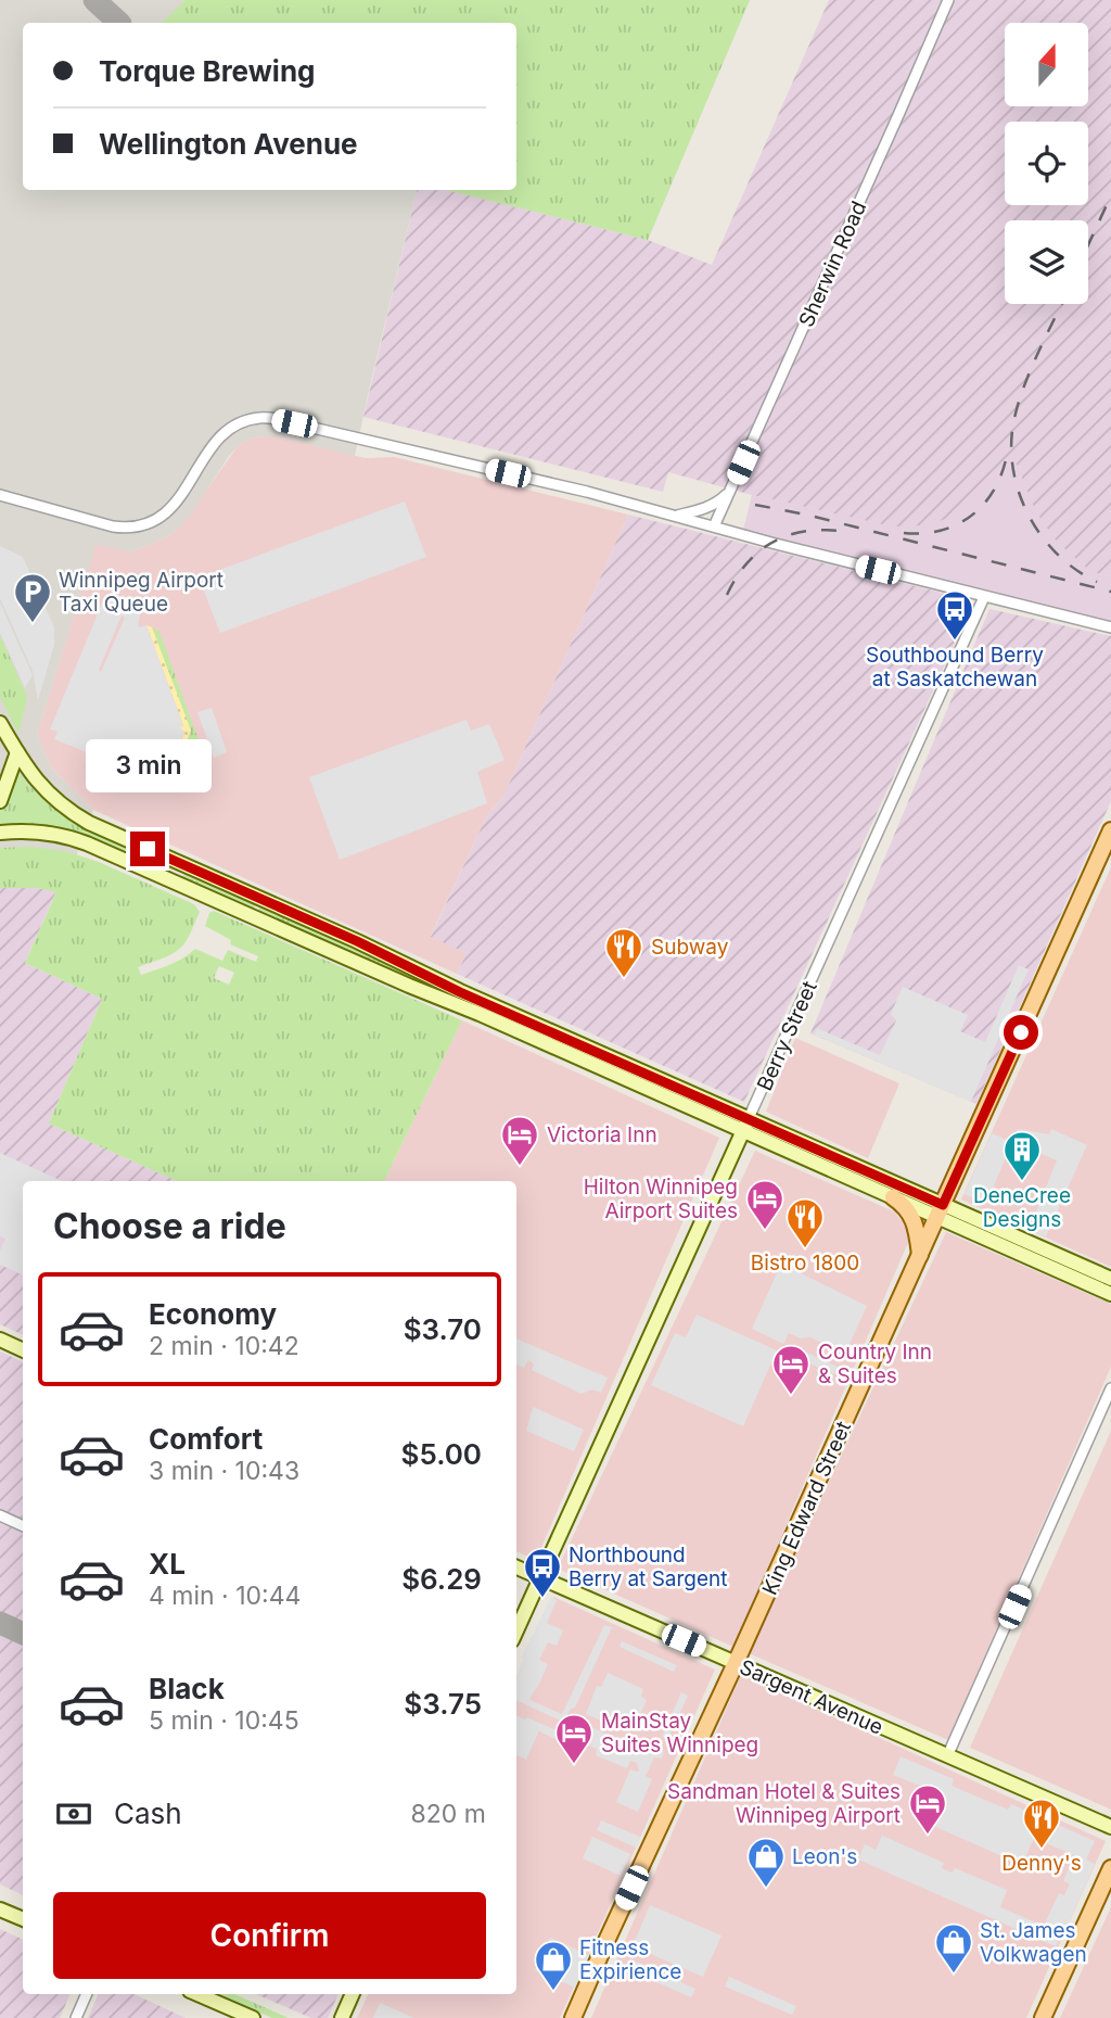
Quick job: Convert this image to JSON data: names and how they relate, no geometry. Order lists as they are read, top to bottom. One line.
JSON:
{"streets":{"main road":["Berry Street","King Edward Street","Sargent Avenue"],"street":["Sherwin Road"]},"crossings":[["Berry Street","Sargent Avenue"],["King Edward Street","Sargent Avenue"]],"places":{"parking":["Winnipeg Airport Taxi Queue"],"bus stop":["Southbound Berry at Saskatchewan","Northbound Berry at Sargent"],"restaurant":["Subway","Bistro 1800","Denny's"],"hotel":["Victoria Inn","Hilton Winnipeg Airport Suites","Country Inn & Suites","MainStay Suites Winnipeg","Sandman Hotel & Suites Winnipeg Airport"],"building":["DeneCree Designs"],"shop":["Leon's","St. James Volkwagen","Fitness Expirience"]},"north":"top","page":{"banner":["Torque Brewing","Wellington Avenue"],"bubble":"3 min","heading":"Choose a ride","list":[{"name":"Economy","note":"2 min · 10:42","value":"$3.70"},{"name":"Comfort","note":"3 min · 10:43","value":"$5.00"},{"name":"XL","note":"4 min · 10:44","value":"$6.29"},{"name":"Black","note":"5 min · 10:45","value":"$3.75"}],"pay":["Cash","820 m"],"buttons":"Confirm"}}
